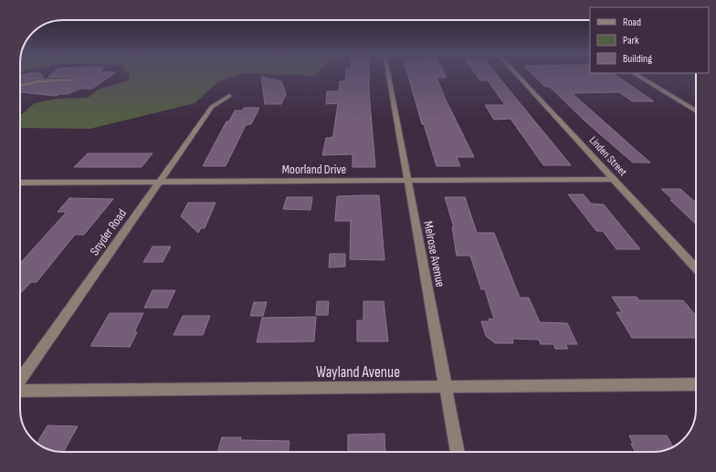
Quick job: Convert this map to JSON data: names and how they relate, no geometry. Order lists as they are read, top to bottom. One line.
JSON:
{"streets":{"street":["Linden Street","Moorland Drive","Snyder Road","Melrose Avenue","Wayland Avenue"]},"crossings":[["Linden Street","Moorland Drive"],["Moorland Drive","Snyder Road"],["Moorland Drive","Melrose Avenue"],["Melrose Avenue","Wayland Avenue"]],"legend":["Road","Park","Building"]}
